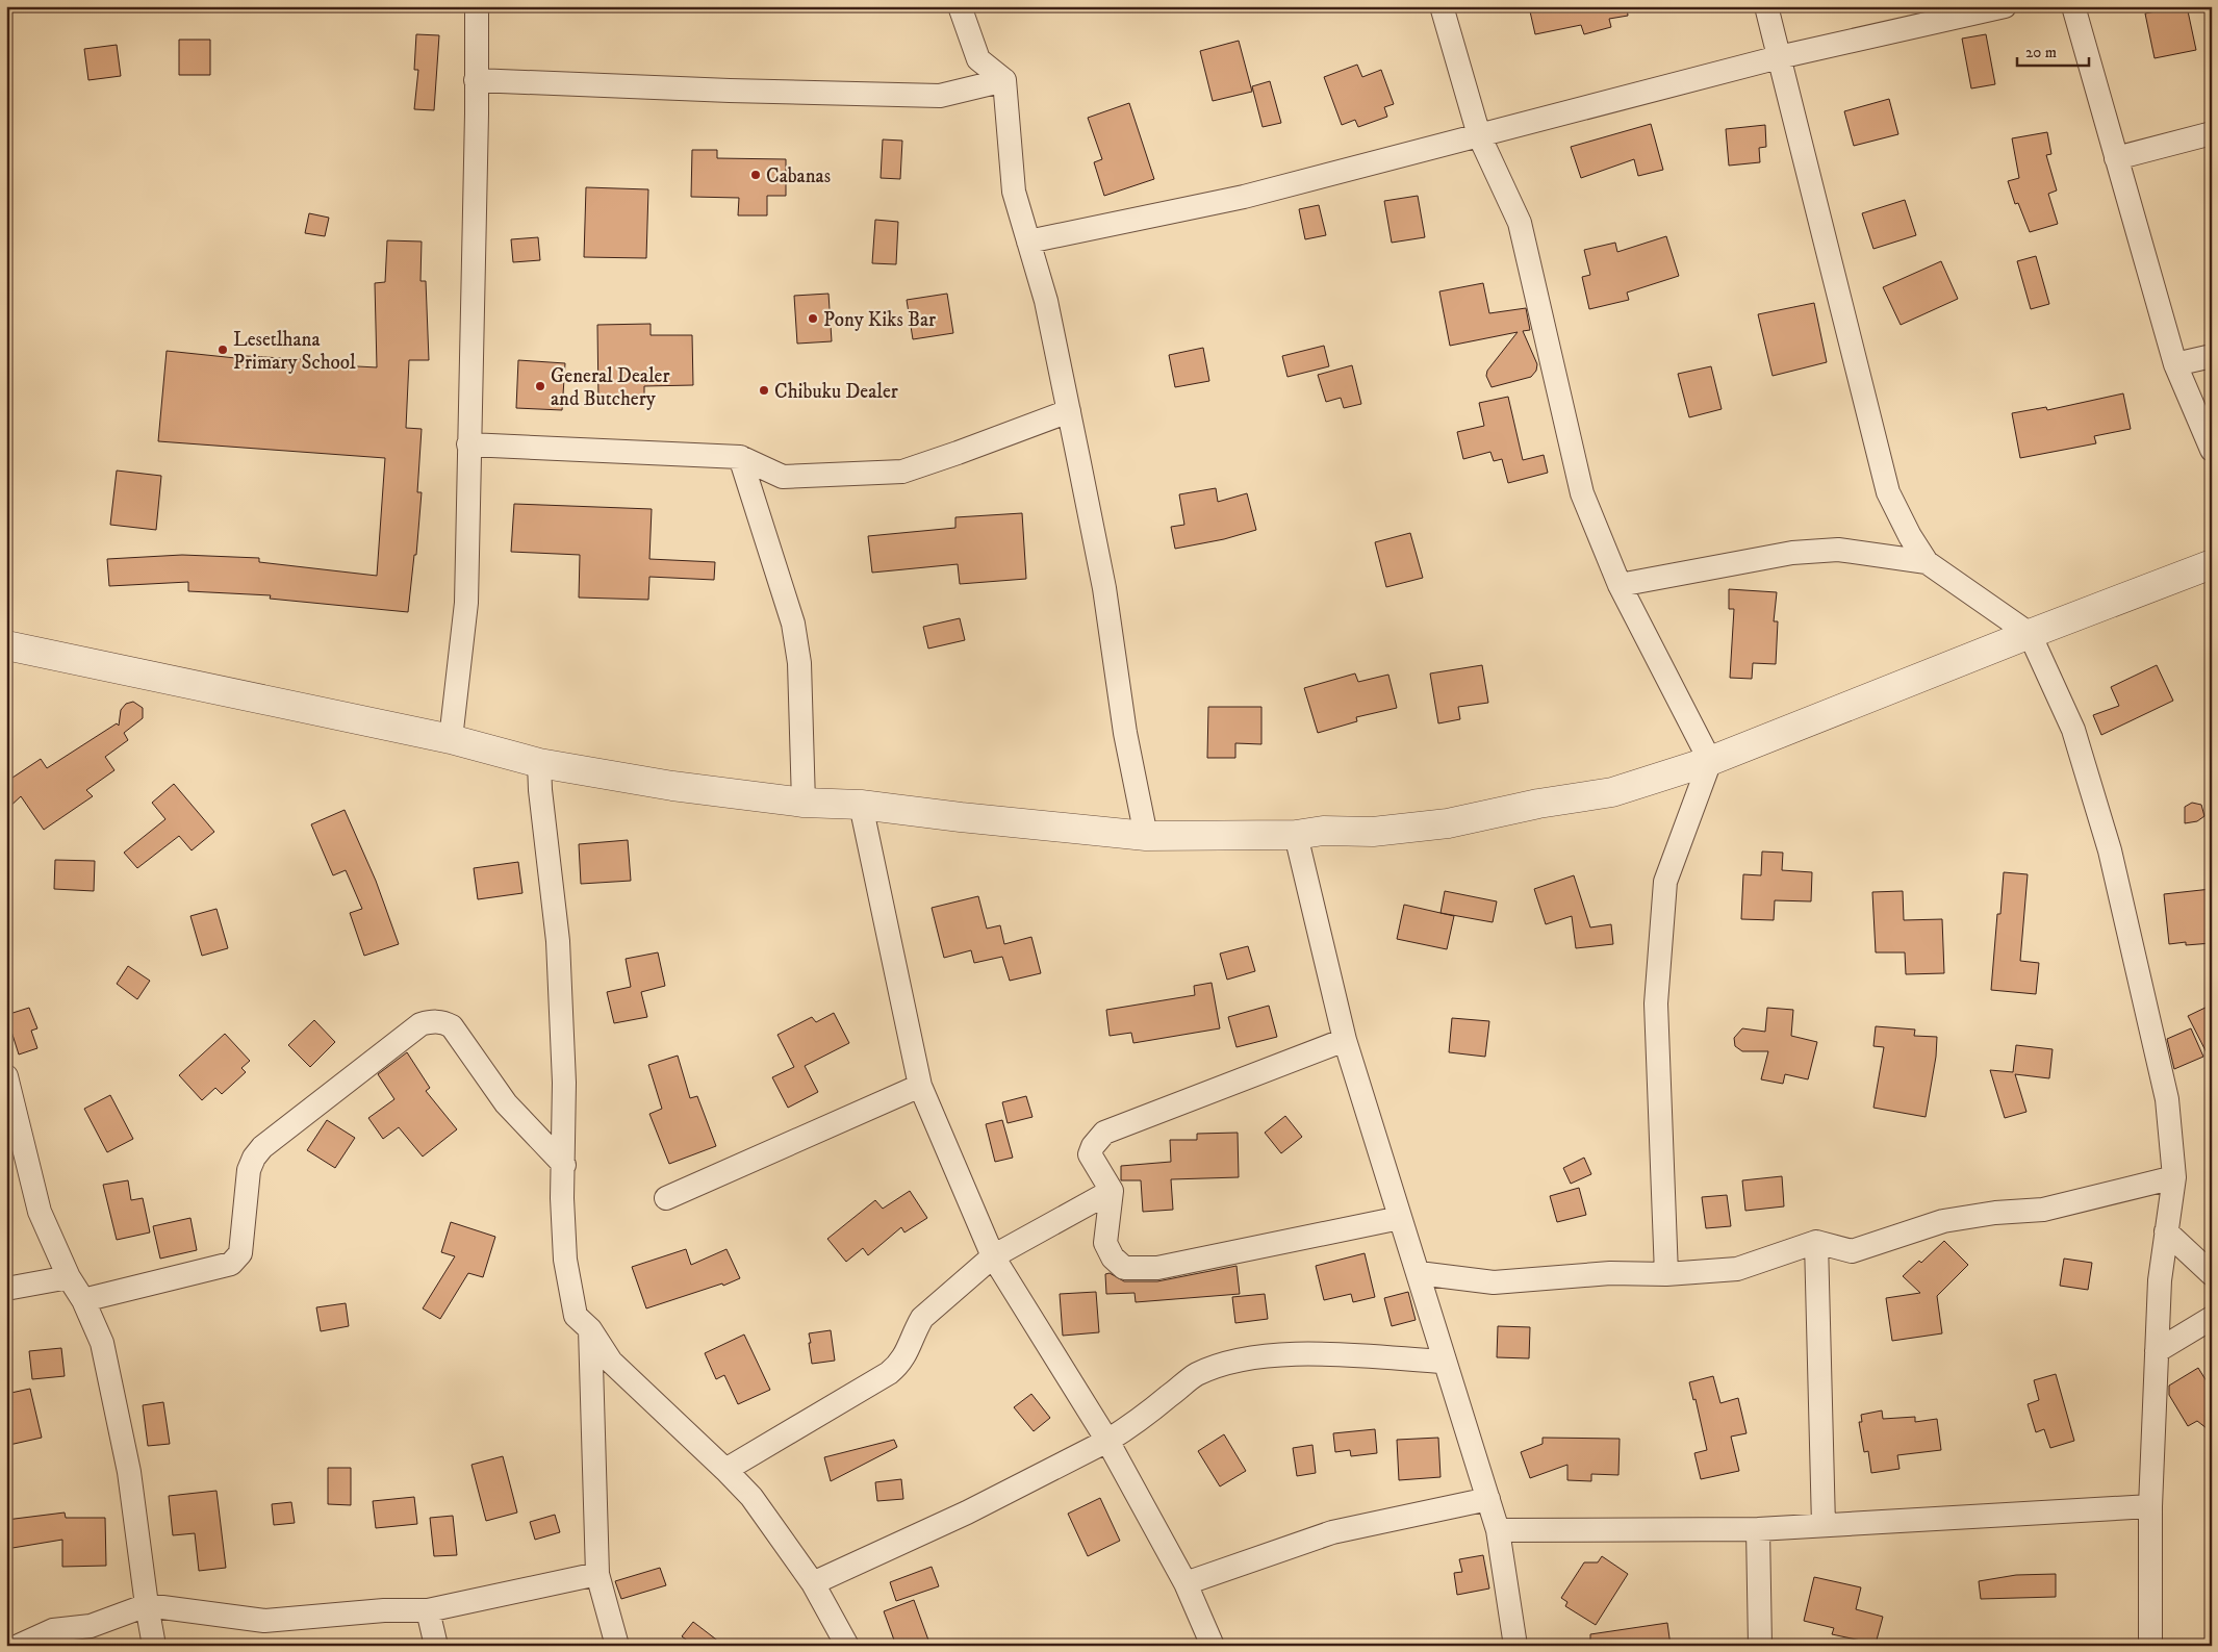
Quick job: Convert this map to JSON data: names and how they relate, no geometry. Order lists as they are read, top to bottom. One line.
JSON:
{"places":["Cabanas","Pony Kiks Bar","Lesetlhana Primary School","General Dealer and Butchery","Chibuku Dealer"],"scale_bar":"20 m"}
